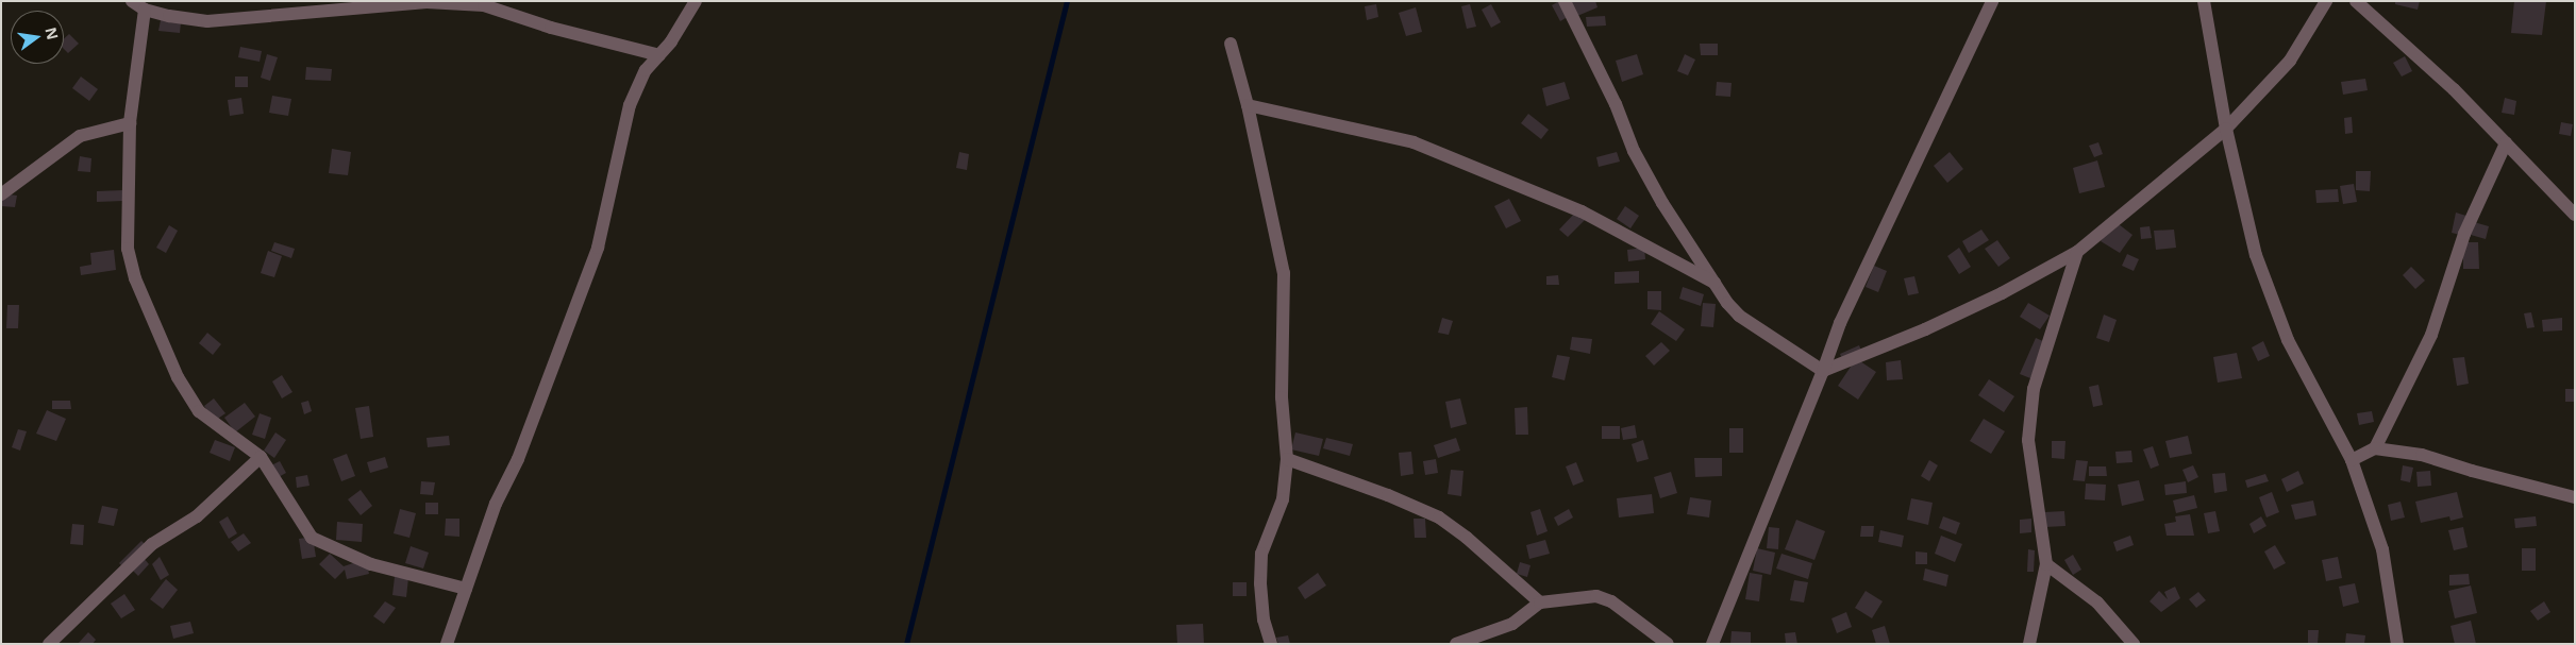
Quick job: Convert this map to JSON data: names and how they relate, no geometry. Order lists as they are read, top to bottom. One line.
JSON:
{"north":"right"}
